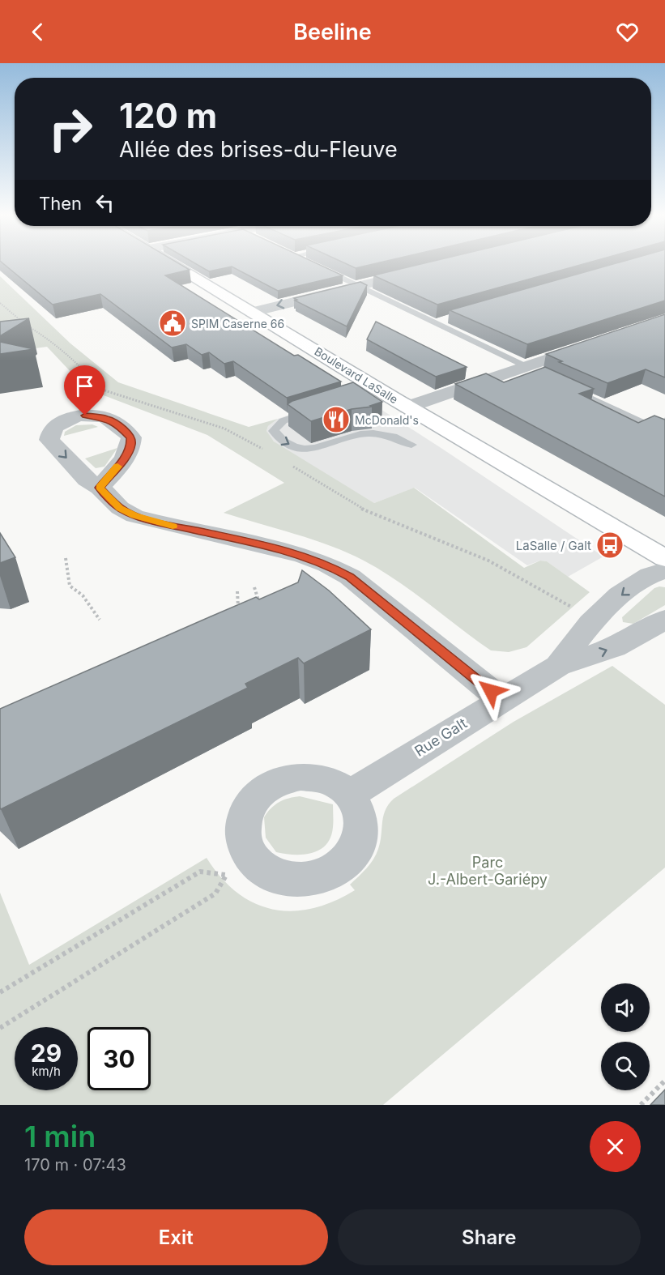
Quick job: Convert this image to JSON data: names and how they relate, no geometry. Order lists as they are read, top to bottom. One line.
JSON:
{"streets":{"main road":["Boulevard LaSalle"],"street":["Rue Galt"]},"parks":["Parc J.-Albert-Gariépy"],"places":{"public building":["SPIM Caserne 66"],"restaurant":["McDonald's"],"bus stop":["LaSalle / Galt"]},"page":{"header":"Beeline","turn":["120 m","Allée des brises-du-Fleuve"],"then":"Then","speed":"29 km/h","limit":"30","heading":["1 min","170 m · 07:43"],"buttons":["Exit","Share"]}}
